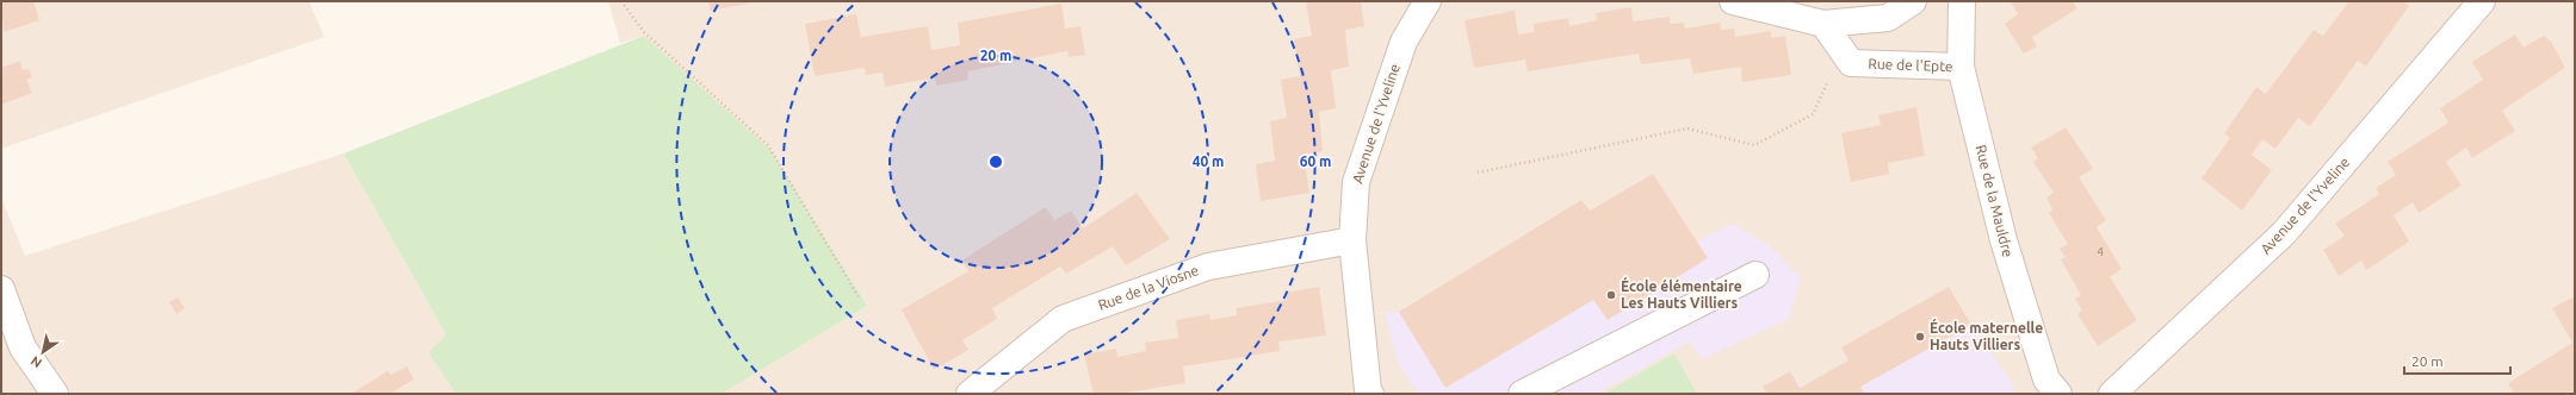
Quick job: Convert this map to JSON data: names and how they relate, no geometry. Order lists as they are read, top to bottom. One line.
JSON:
{"streets":{"street":["Rue de l'Epte","Avenue de l'Yveline","Rue de la Mauldre","Rue de la Viosne"]},"crossings":[["Rue de l'Epte","Rue de la Mauldre"],["Avenue de l'Yveline","Rue de la Viosne"]],"places":["École élémentaire Les Hauts Villiers","École maternelle Hauts Villiers"],"house_numbers":["4"],"scale_bar":"20 m","north":"bottom left","rings":["20 m","40 m","60 m"]}
